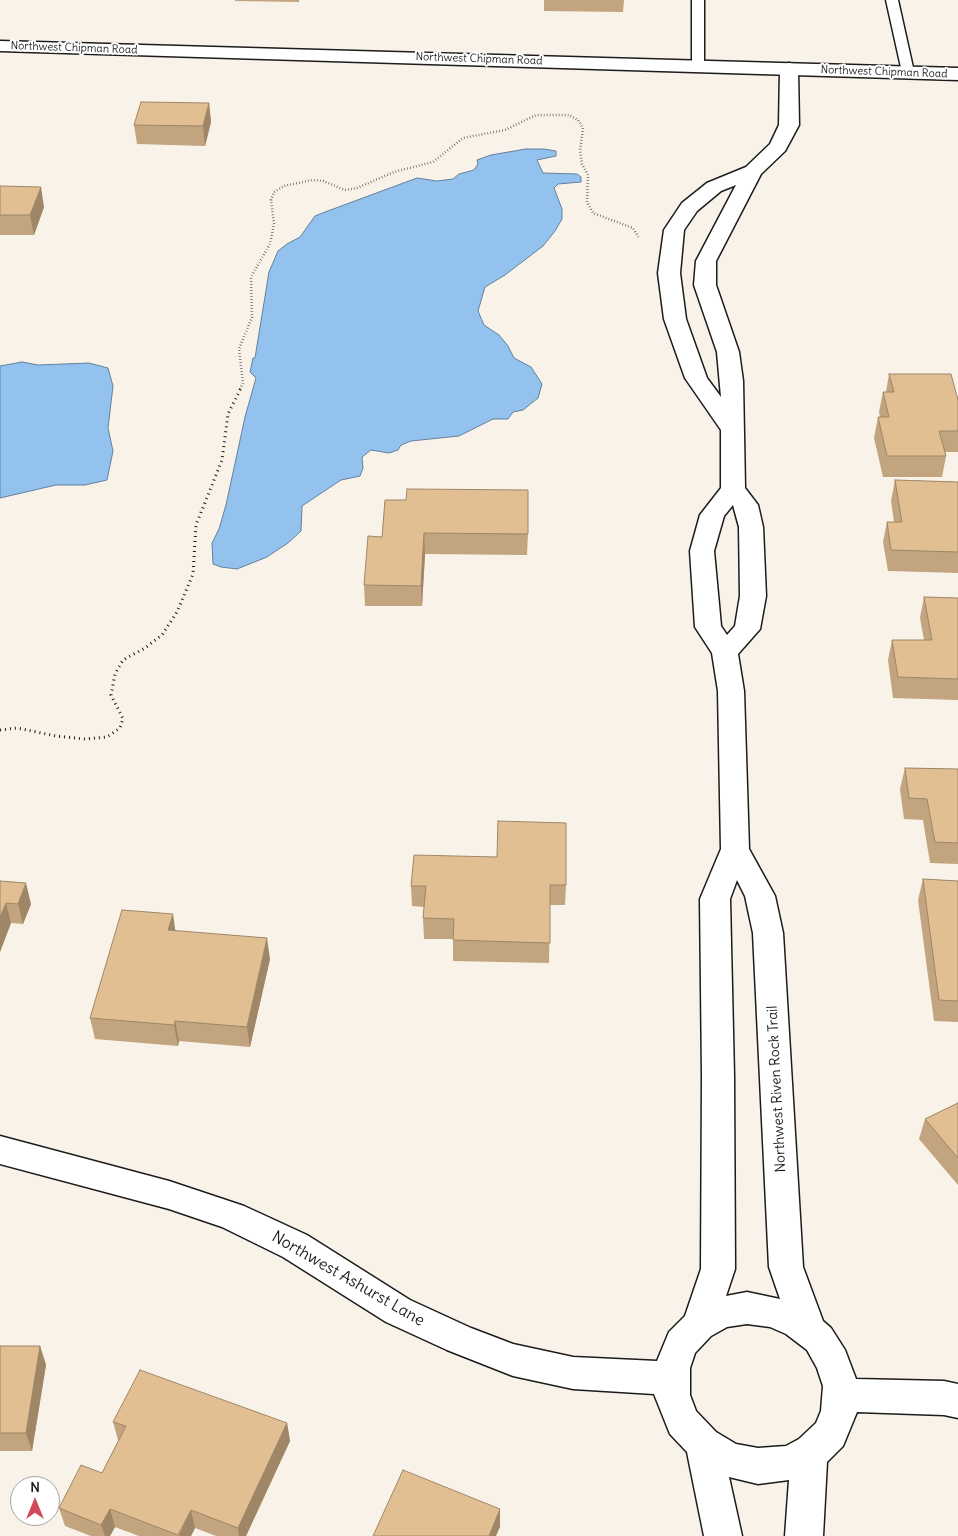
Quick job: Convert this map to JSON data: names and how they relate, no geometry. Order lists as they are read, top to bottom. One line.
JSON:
{"streets":{"street":["Northwest Chipman Road","Northwest Riven Rock Trail","Northwest Ashurst Lane"]},"crossings":[["Northwest Riven Rock Trail","Northwest Ashurst Lane"]],"north":"top"}
